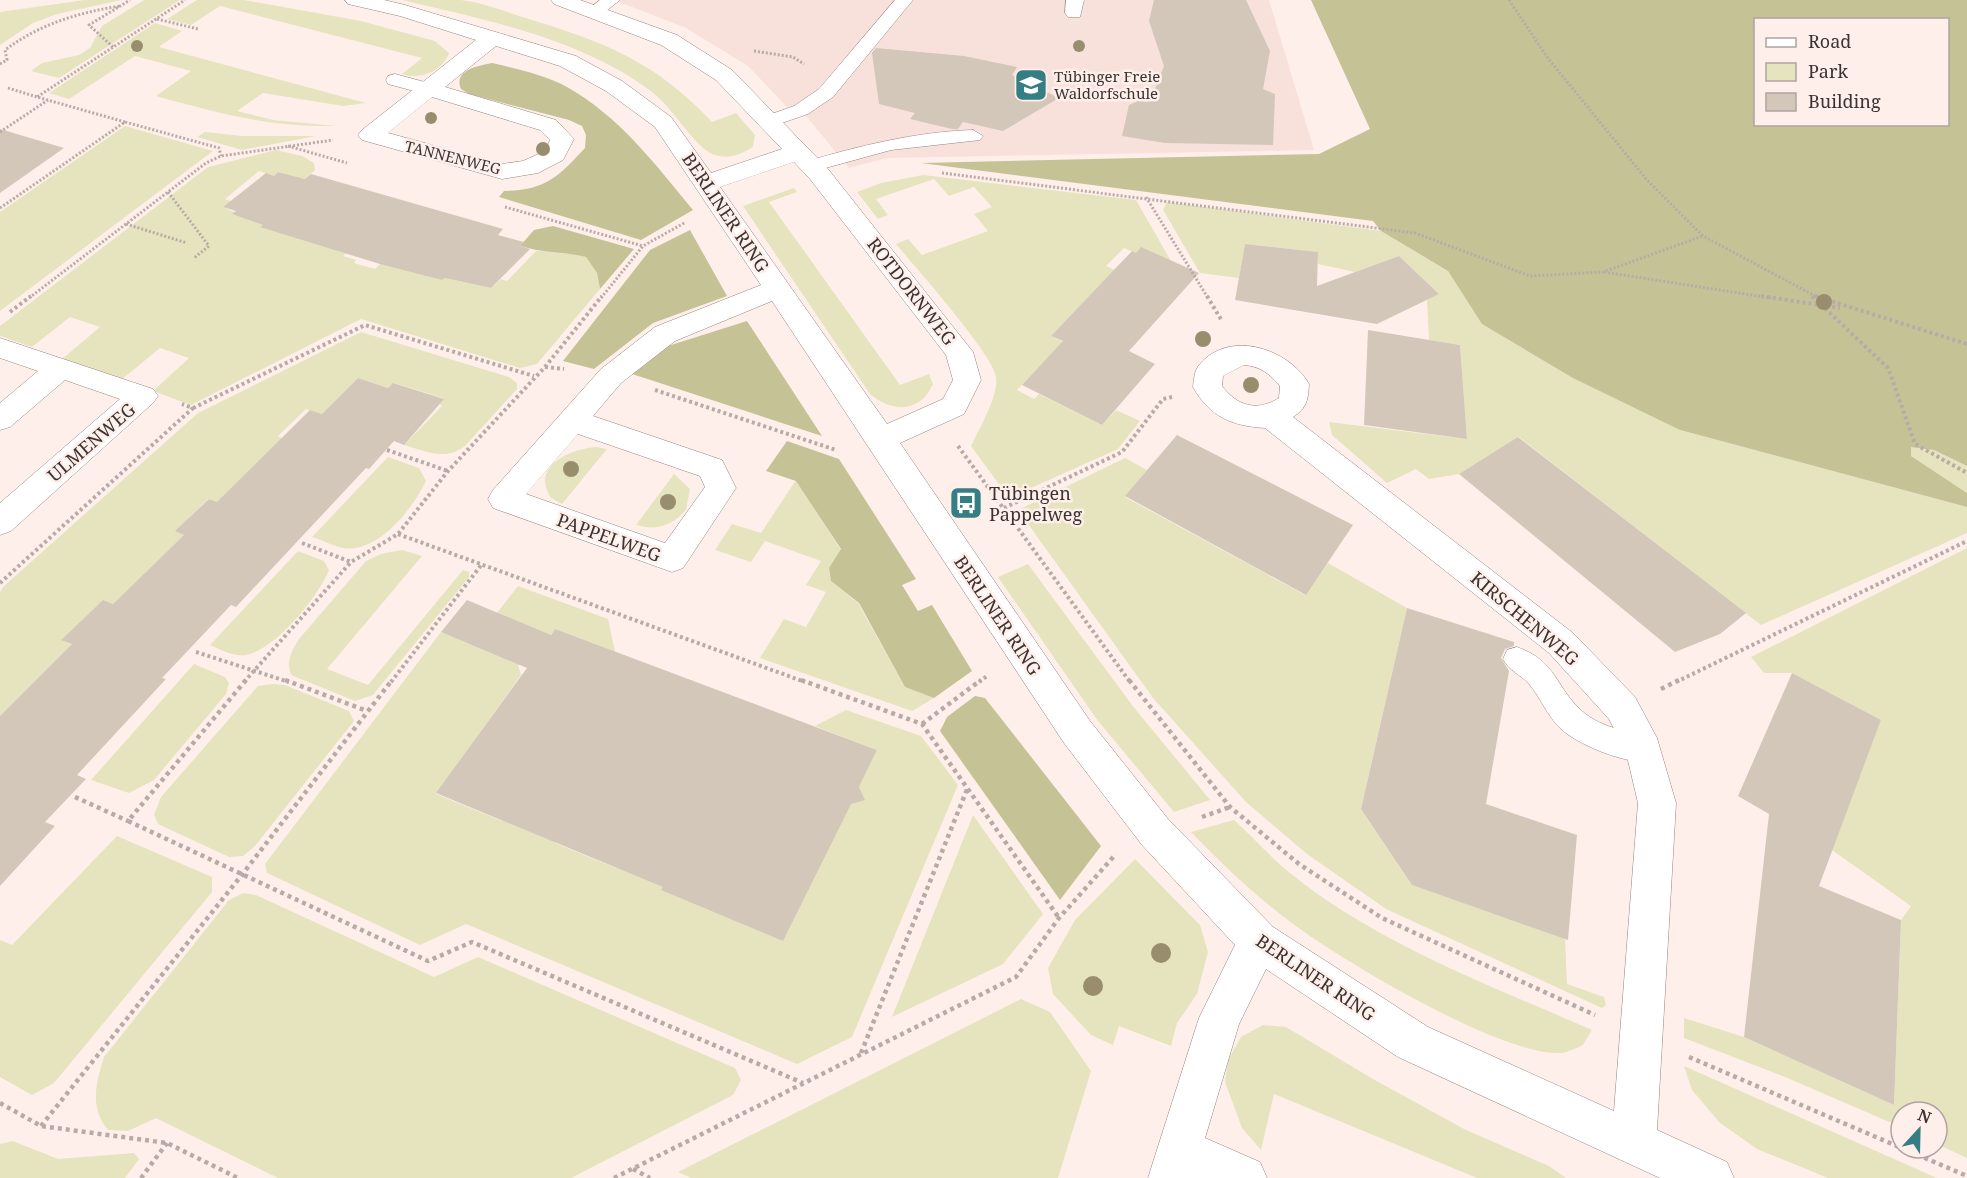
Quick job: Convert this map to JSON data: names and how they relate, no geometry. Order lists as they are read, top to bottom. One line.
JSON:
{"streets":{"street":["TANNENWEG","BERLINER RING","ROTDORNWEG","ULMENWEG","PAPPELWEG","KIRSCHENWEG"]},"crossings":[["TANNENWEG","BERLINER RING"],["BERLINER RING","ROTDORNWEG"],["BERLINER RING","PAPPELWEG"],["BERLINER RING","KIRSCHENWEG"]],"places":{"school or university":["Tübinger Freie Waldorfschule"],"bus stop":["Tübingen Pappelweg"]},"legend":["Road","Park","Building"],"north":"top"}
